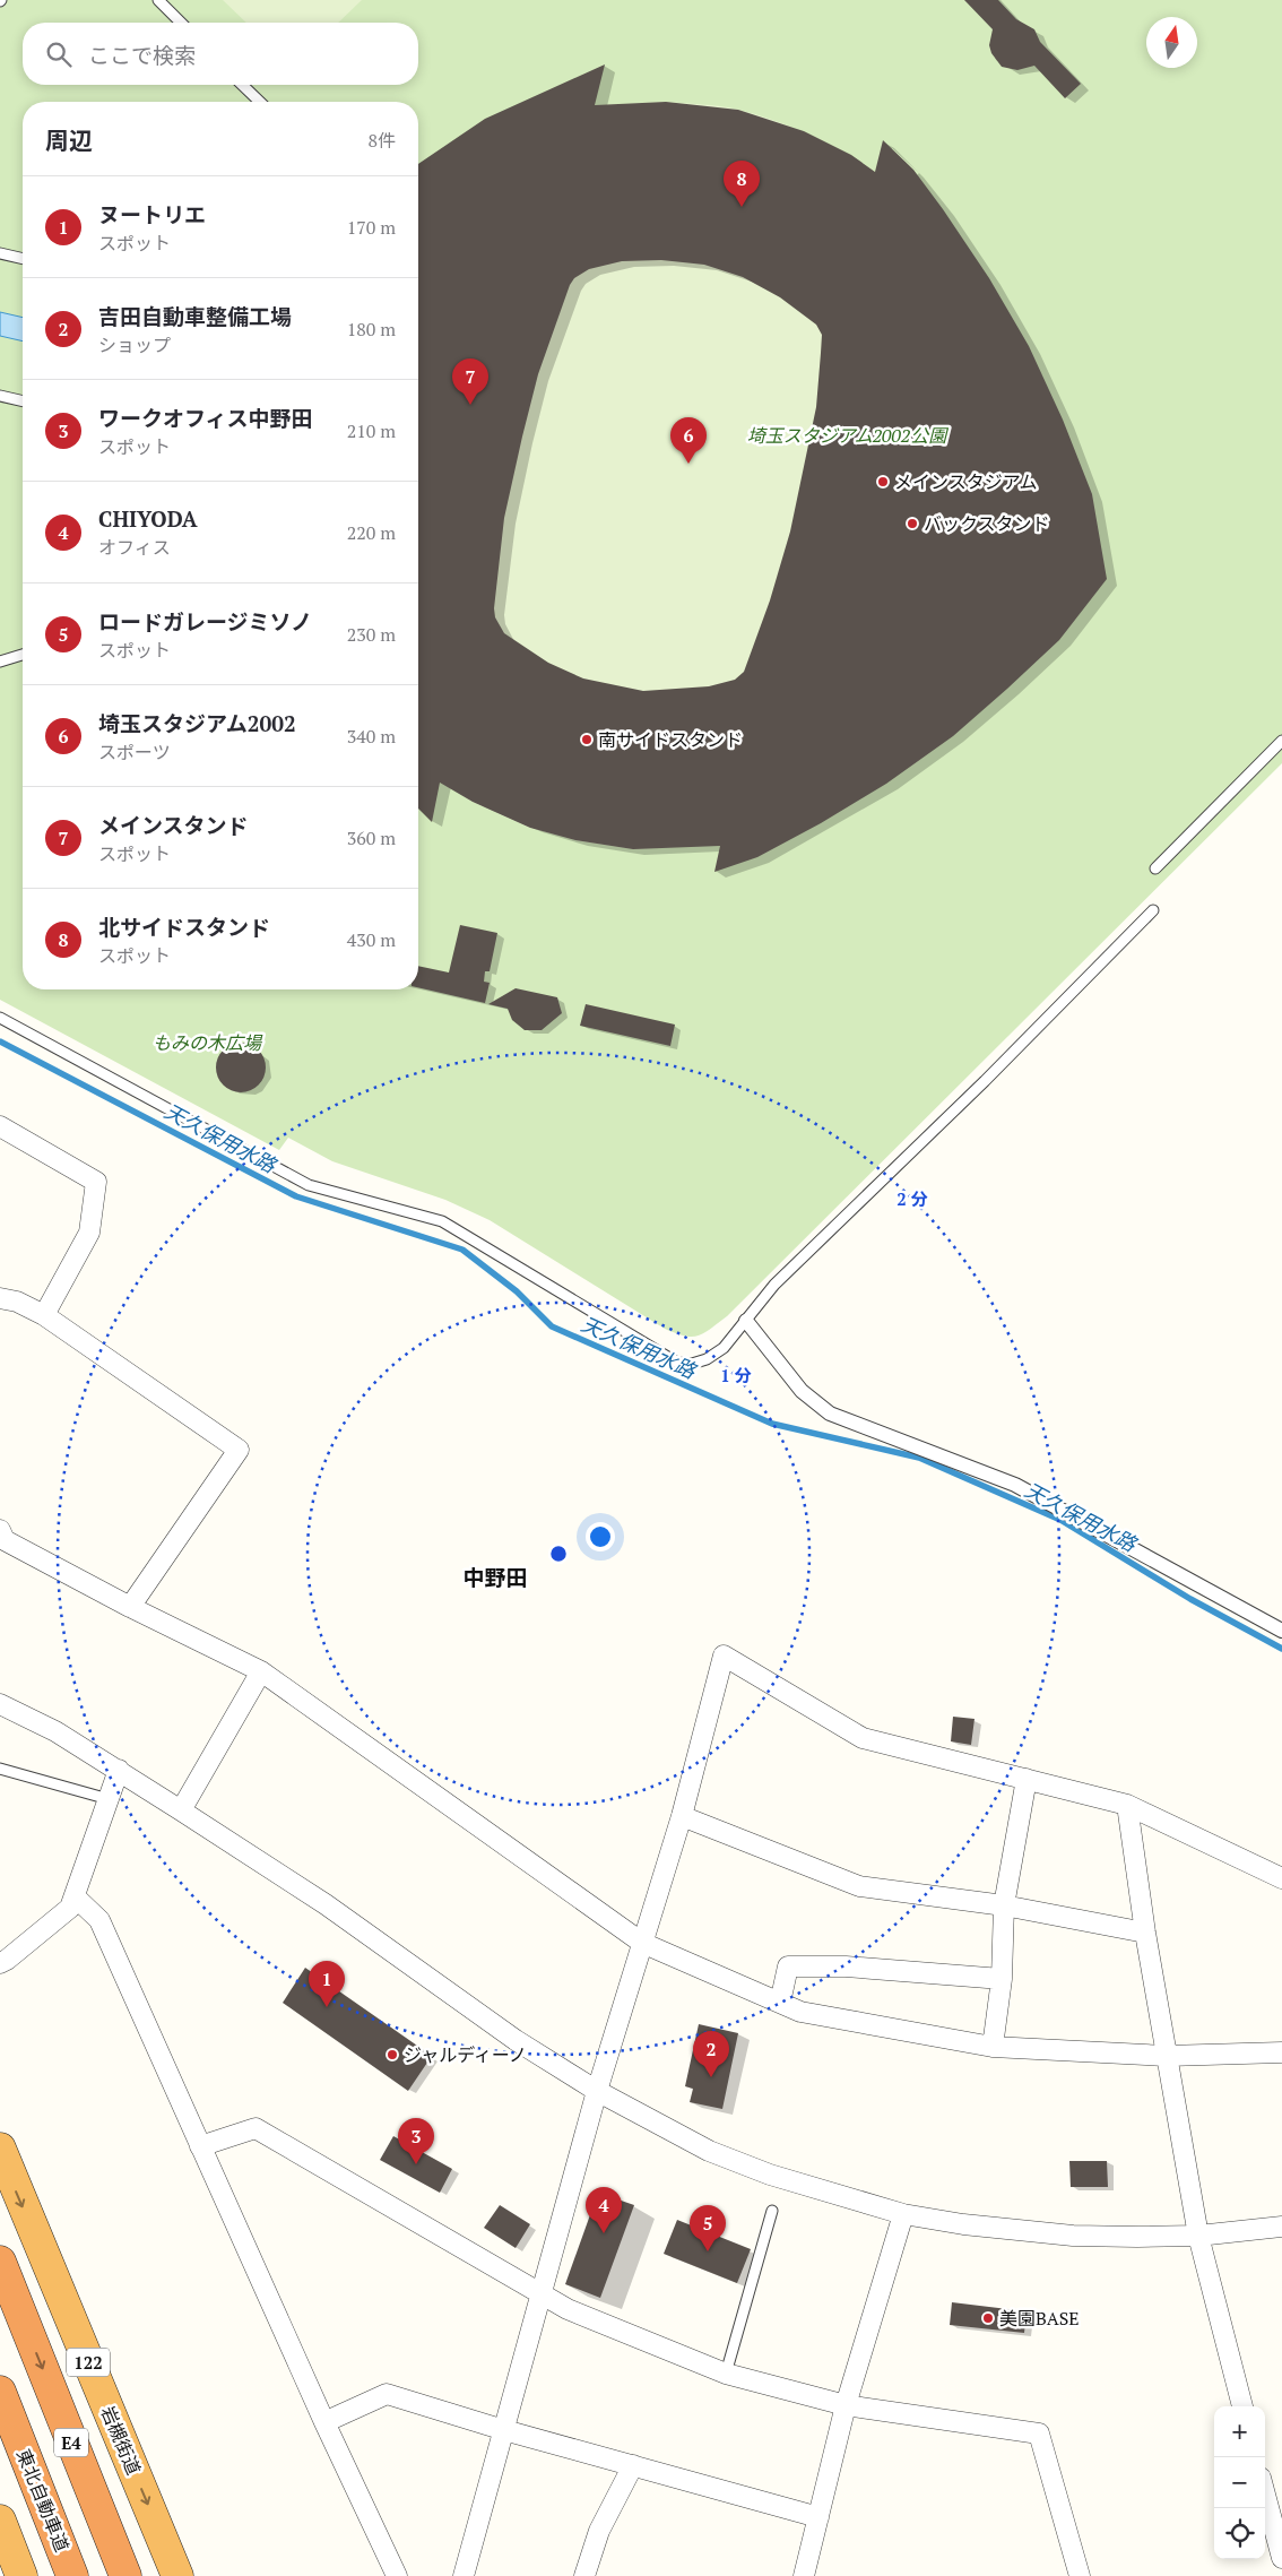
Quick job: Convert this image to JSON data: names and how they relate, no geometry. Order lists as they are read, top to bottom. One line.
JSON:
{"streets":{"highway":["122","岩槻街道","E4","東北自動車道"]},"districts":["中野田"],"water":["天久保用水路"],"parks":["埼玉スタジアム2002公園","もみの木広場"],"places":["メインスタジアム","バックスタンド","南サイドスタンド","ジャルディーノ","美園BASE"],"north":"top","page":{"search":"ここで検索","heading":["周辺","8件"],"pins":["8","7","6","1","2","3","4","5"],"list":[{"mark":"1","name":"ヌートリエ","note":"スポット","value":"170 m"},{"mark":"2","name":"吉田自動車整備工場","note":"ショップ","value":"180 m"},{"mark":"3","name":"ワークオフィス中野田","note":"スポット","value":"210 m"},{"mark":"4","name":"CHIYODA","note":"オフィス","value":"220 m"},{"mark":"5","name":"ロードガレージミソノ","note":"スポット","value":"230 m"},{"mark":"6","name":"埼玉スタジアム2002","note":"スポーツ","value":"340 m"},{"mark":"7","name":"メインスタンド","note":"スポット","value":"360 m"},{"mark":"8","name":"北サイドスタンド","note":"スポット","value":"430 m"}],"map_buttons":["+","−"]},"rings":["2 分","1 分"]}
